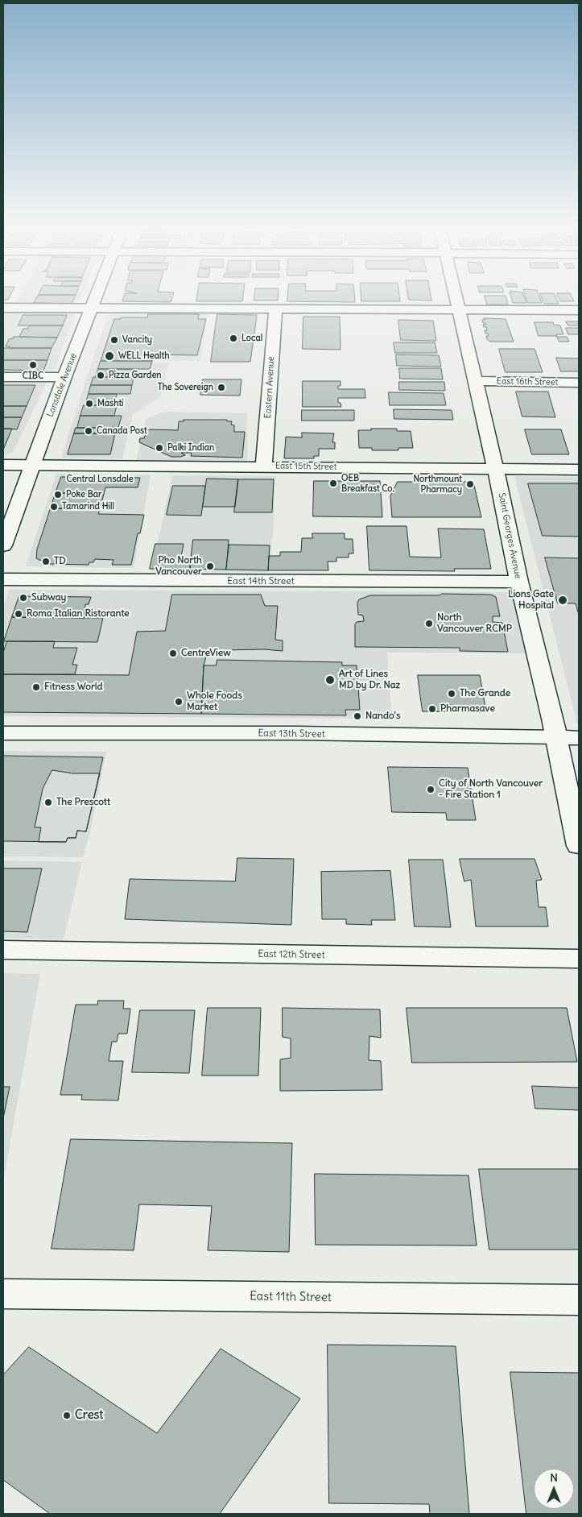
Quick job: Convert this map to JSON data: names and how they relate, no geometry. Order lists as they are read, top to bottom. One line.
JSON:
{"streets":{"street":["East 16th Street","Lonsdale Avenue","Eastern Avenue","East 15th Street","Saint Georges Avenue","East 14th Street","East 13th Street","East 12th Street","East 11th Street"]},"crossings":[["East 16th Street","Saint Georges Avenue"],["Lonsdale Avenue","East 15th Street"],["Eastern Avenue","East 15th Street"],["East 15th Street","Saint Georges Avenue"],["Saint Georges Avenue","East 14th Street"],["Saint Georges Avenue","East 13th Street"]],"districts":["Central Lonsdale"],"places":["Local","Vancity","WELL Health","CIBC","Pizza Garden","The Sovereign","Mashti","Canada Post","Palki Indian","OEB Breakfast Co.","Northmount Pharmacy","Poke Bar","Tamarind Hill","TD","Pho North Vancouver","Subway","Lions Gate Hospital","Roma Italian Ristorante","North Vancouver RCMP","CentreView","Art of Lines MD by Dr. Naz","Fitness World","The Grande","Whole Foods Market","Pharmasave","Nando's","City of North Vancouver - Fire Station 1","The Prescott","Crest"],"north":"top"}
